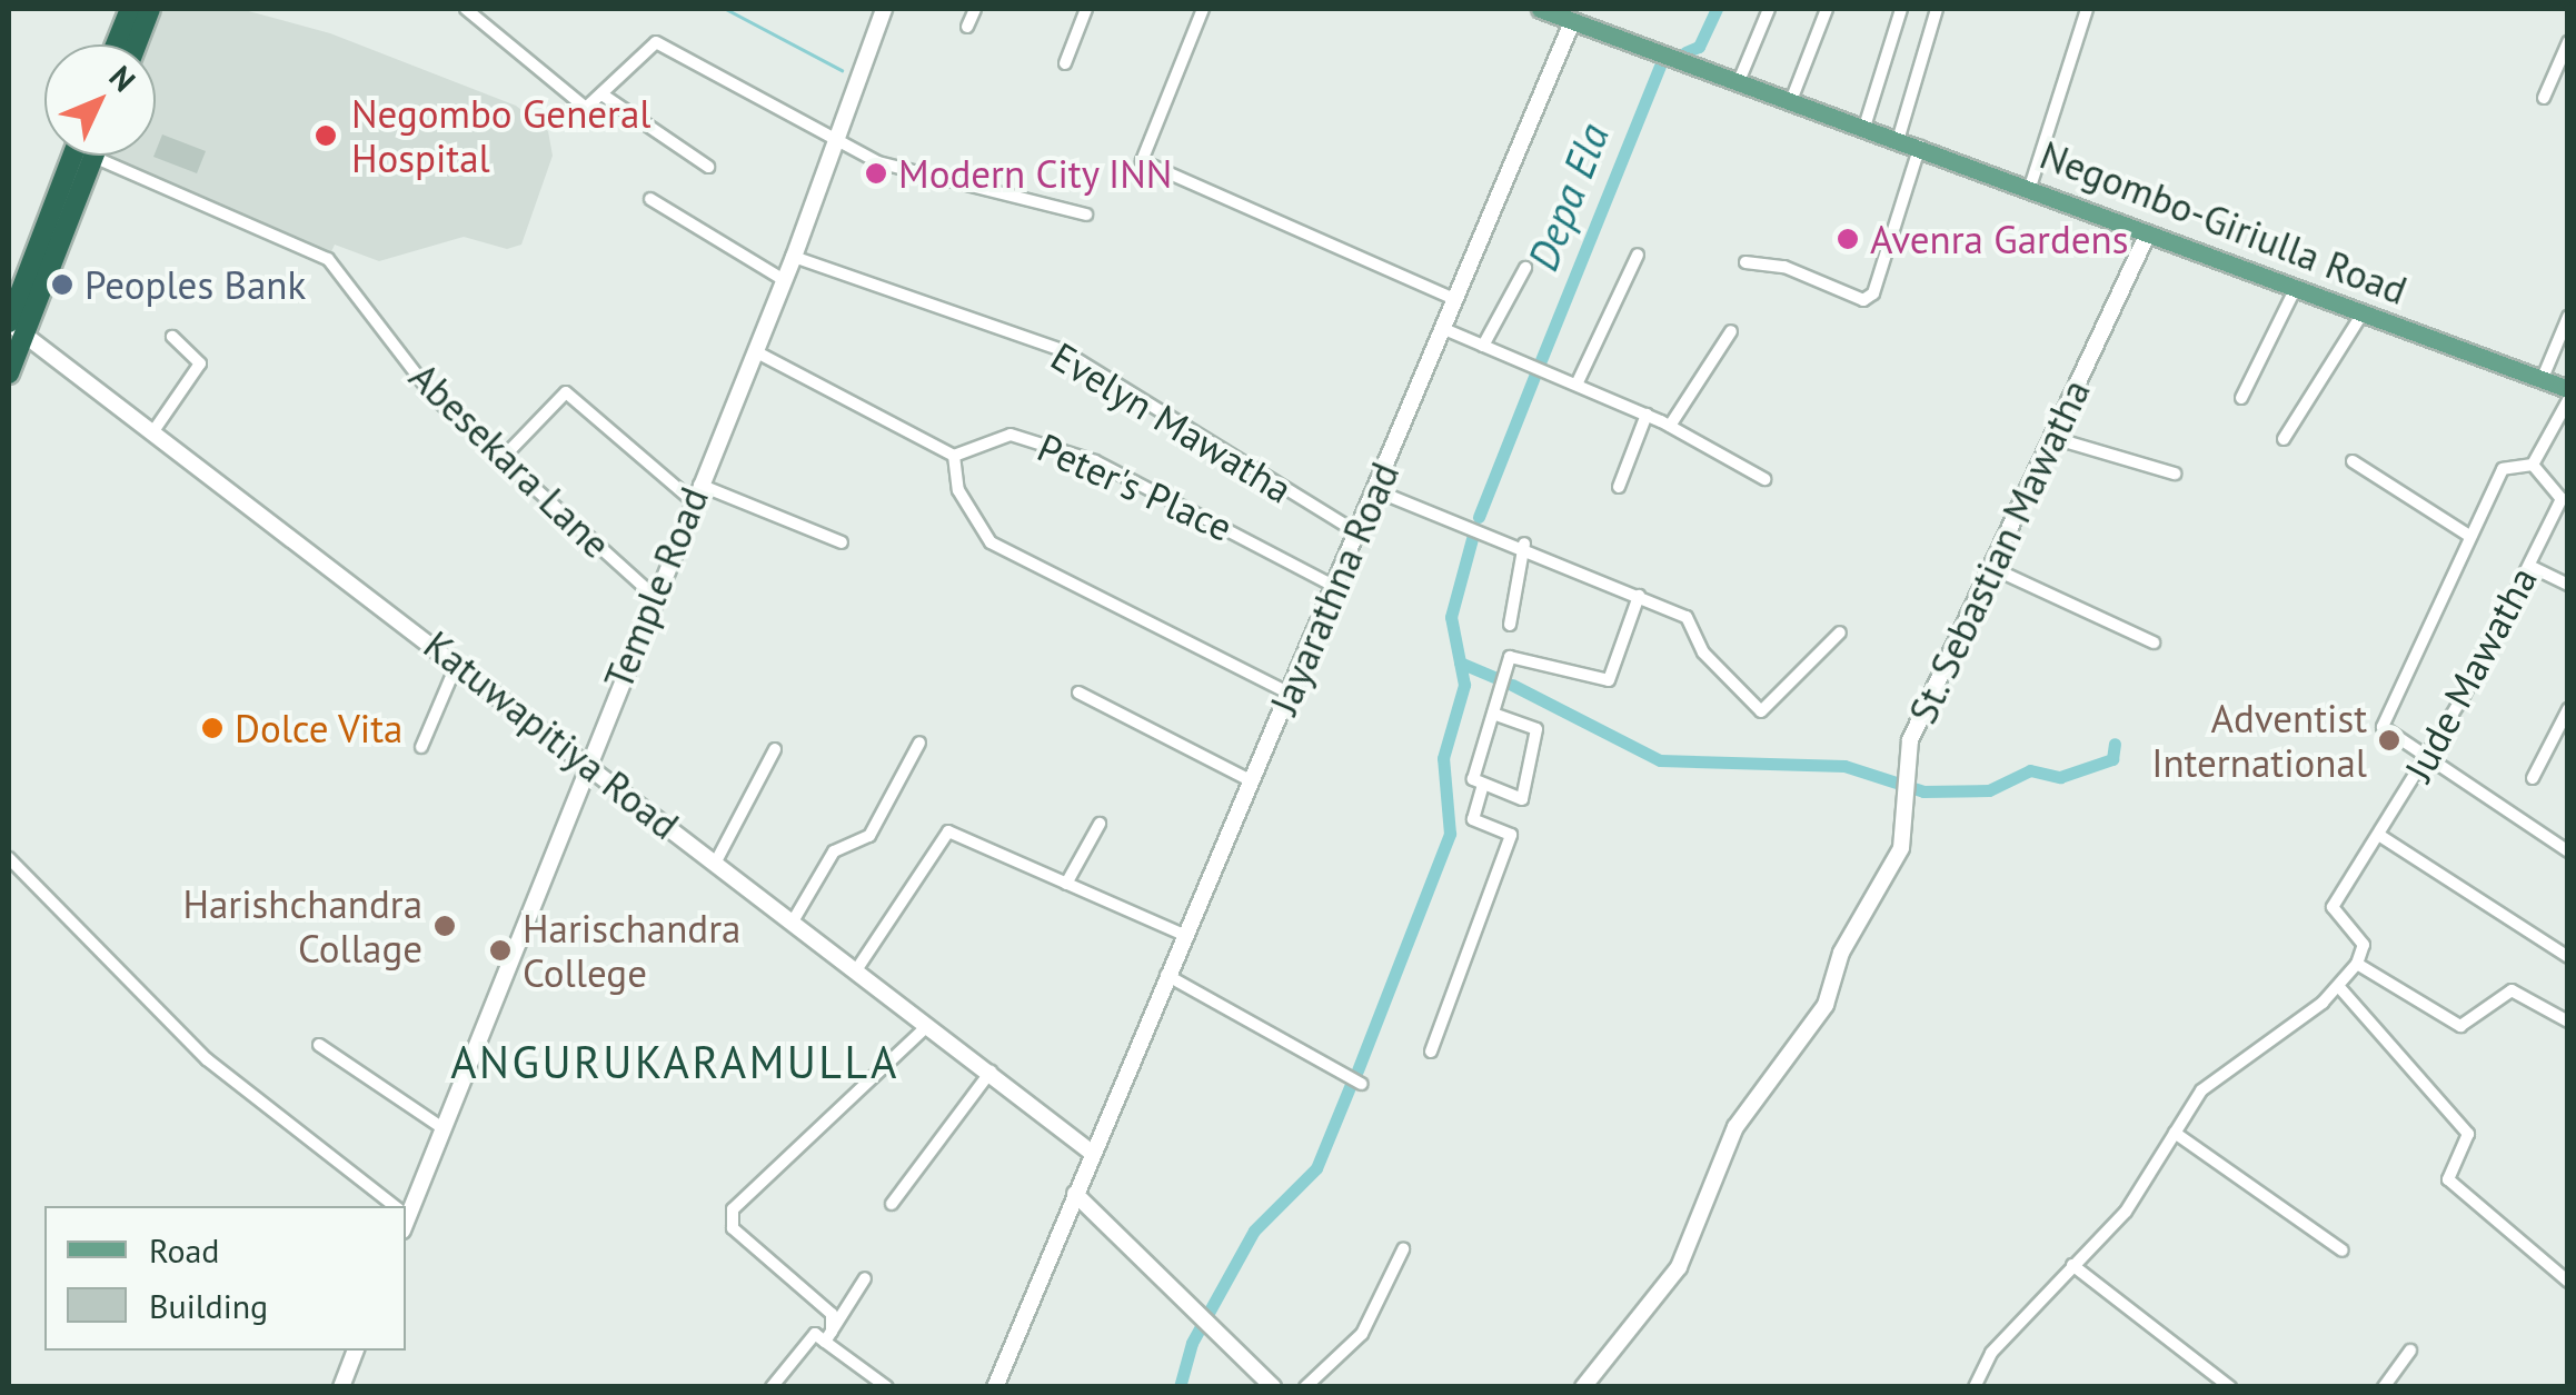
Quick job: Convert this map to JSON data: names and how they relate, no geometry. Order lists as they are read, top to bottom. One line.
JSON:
{"streets":{"main road":["Negombo-Giriulla Road"],"street":["Evelyn Mawatha","Abesekara Lane","Peter's Place","St. Sebastian Mawatha","Temple Road","Jayarathna Road","Jude Mawatha","Katuwapitiya Road"]},"crossings":[["Negombo-Giriulla Road","St. Sebastian Mawatha"],["Negombo-Giriulla Road","Jayarathna Road"],["Evelyn Mawatha","Temple Road"],["Evelyn Mawatha","Jayarathna Road"],["Abesekara Lane","Temple Road"],["Peter's Place","Jayarathna Road"],["Temple Road","Katuwapitiya Road"],["Jayarathna Road","Katuwapitiya Road"]],"districts":["ANGURUKARAMULLA"],"water":["Depa Ela"],"places":["Negombo General Hospital","Modern City INN","Avenra Gardens","Peoples Bank","Dolce Vita","Adventist International","Harishchandra Collage","Harischandra College"],"legend":["Road","Building"],"north":"top right"}
